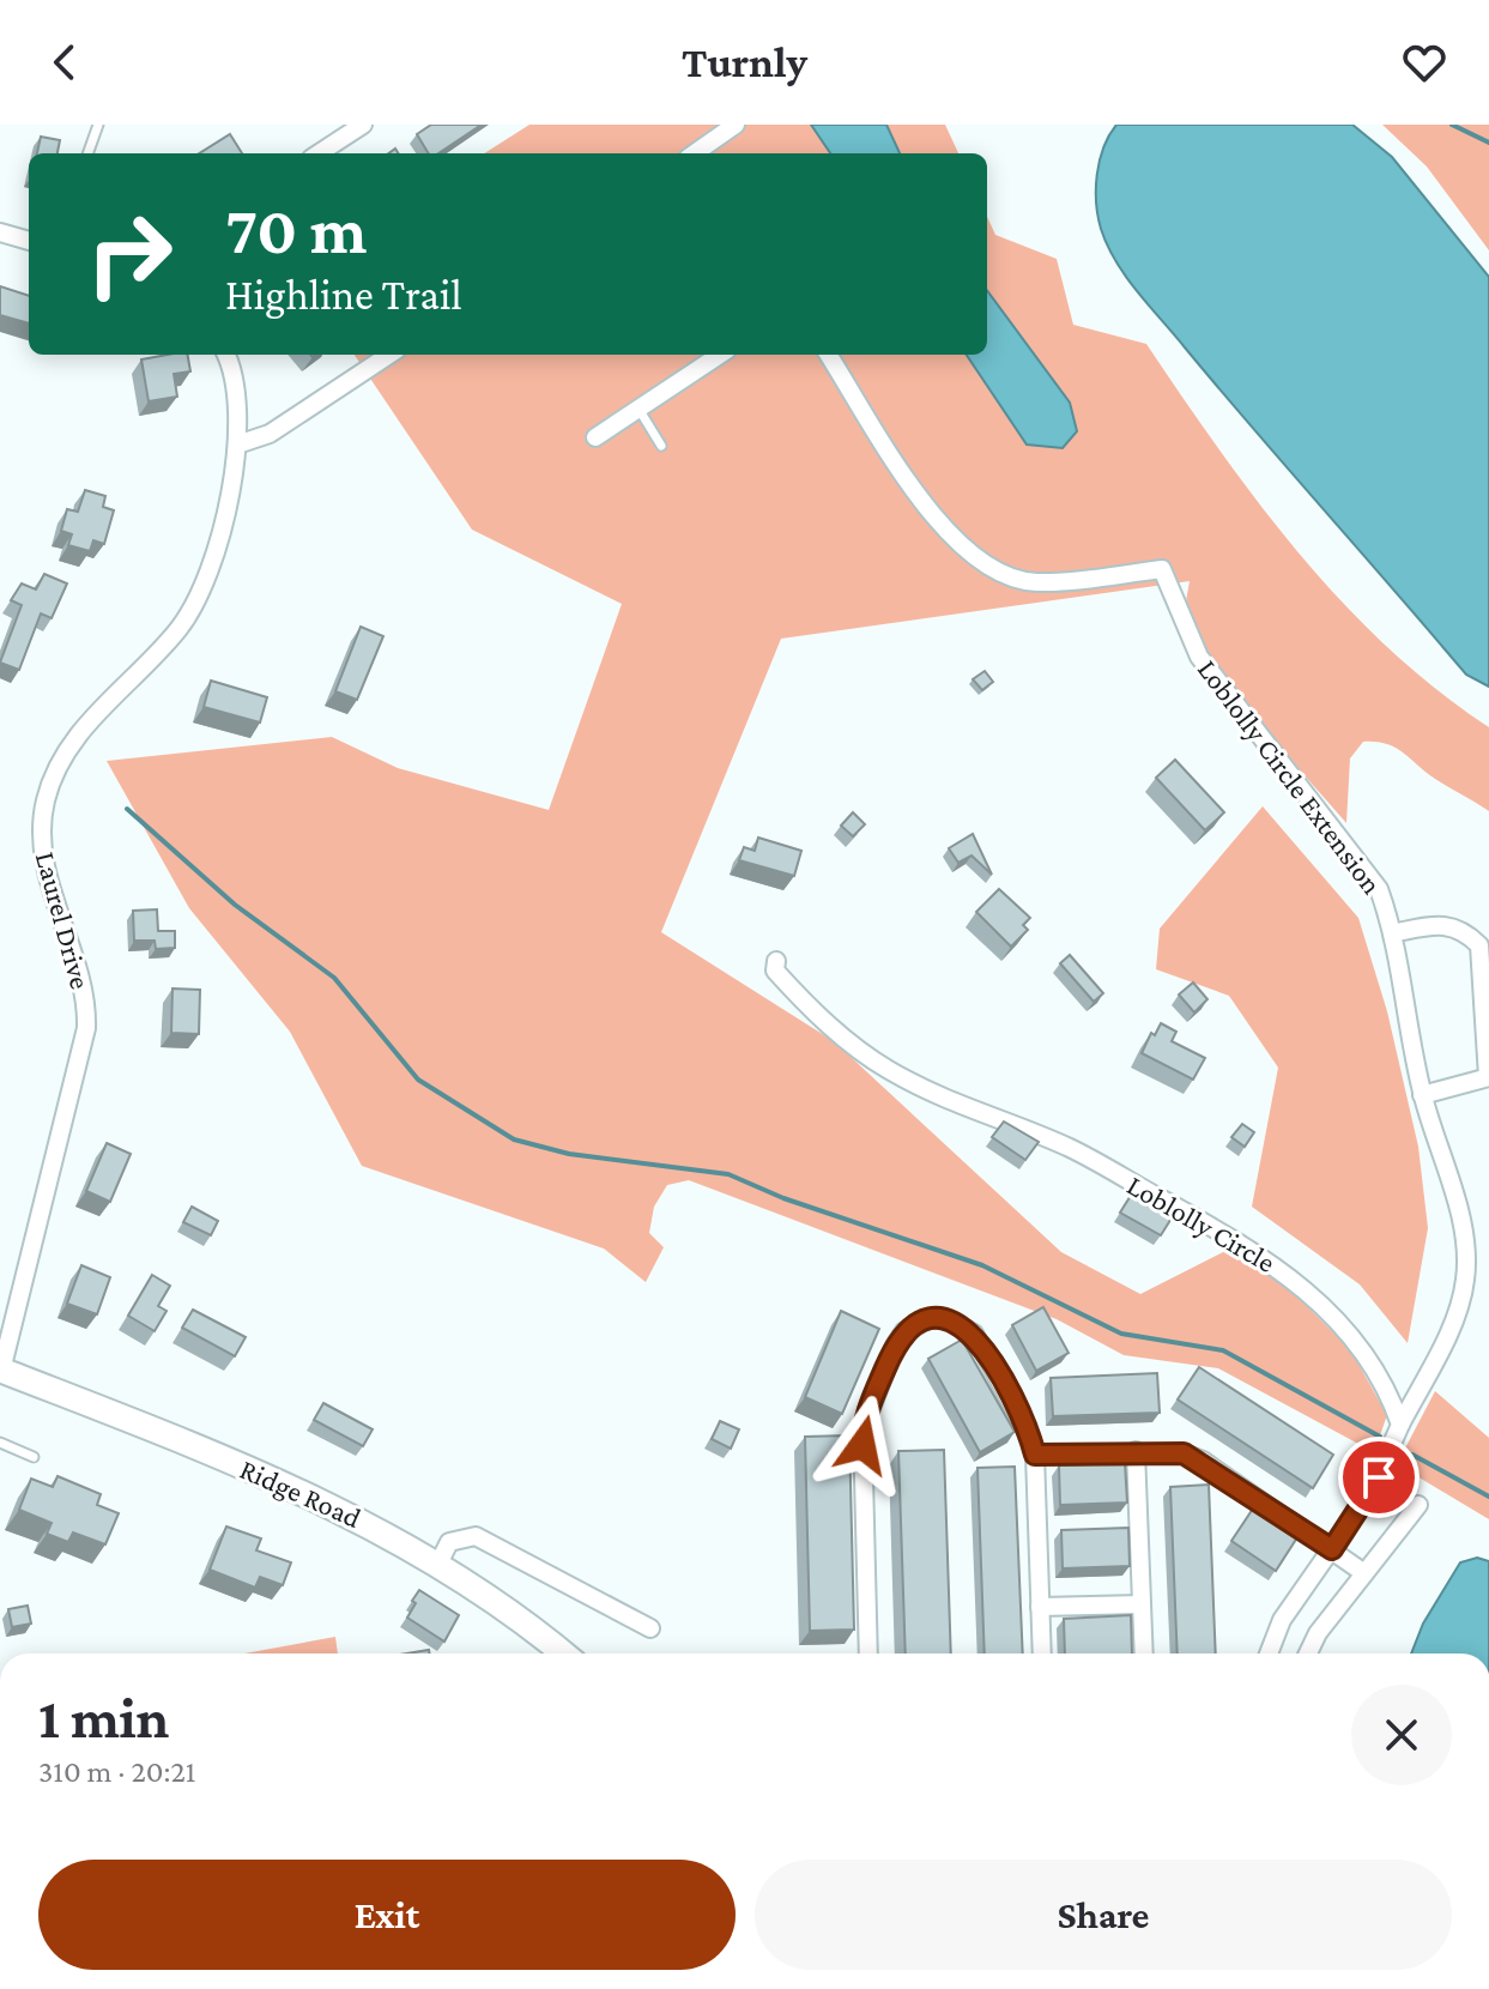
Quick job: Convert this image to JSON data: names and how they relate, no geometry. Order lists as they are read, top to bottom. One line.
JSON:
{"streets":{"street":["Loblolly Circle Extension","Laurel Drive","Loblolly Circle","Ridge Road"]},"crossings":[["Loblolly Circle Extension","Loblolly Circle"],["Laurel Drive","Ridge Road"]],"page":{"header":"Turnly","turn":["70 m","Highline Trail"],"heading":["1 min","310 m · 20:21"],"buttons":["Exit","Share"]}}
